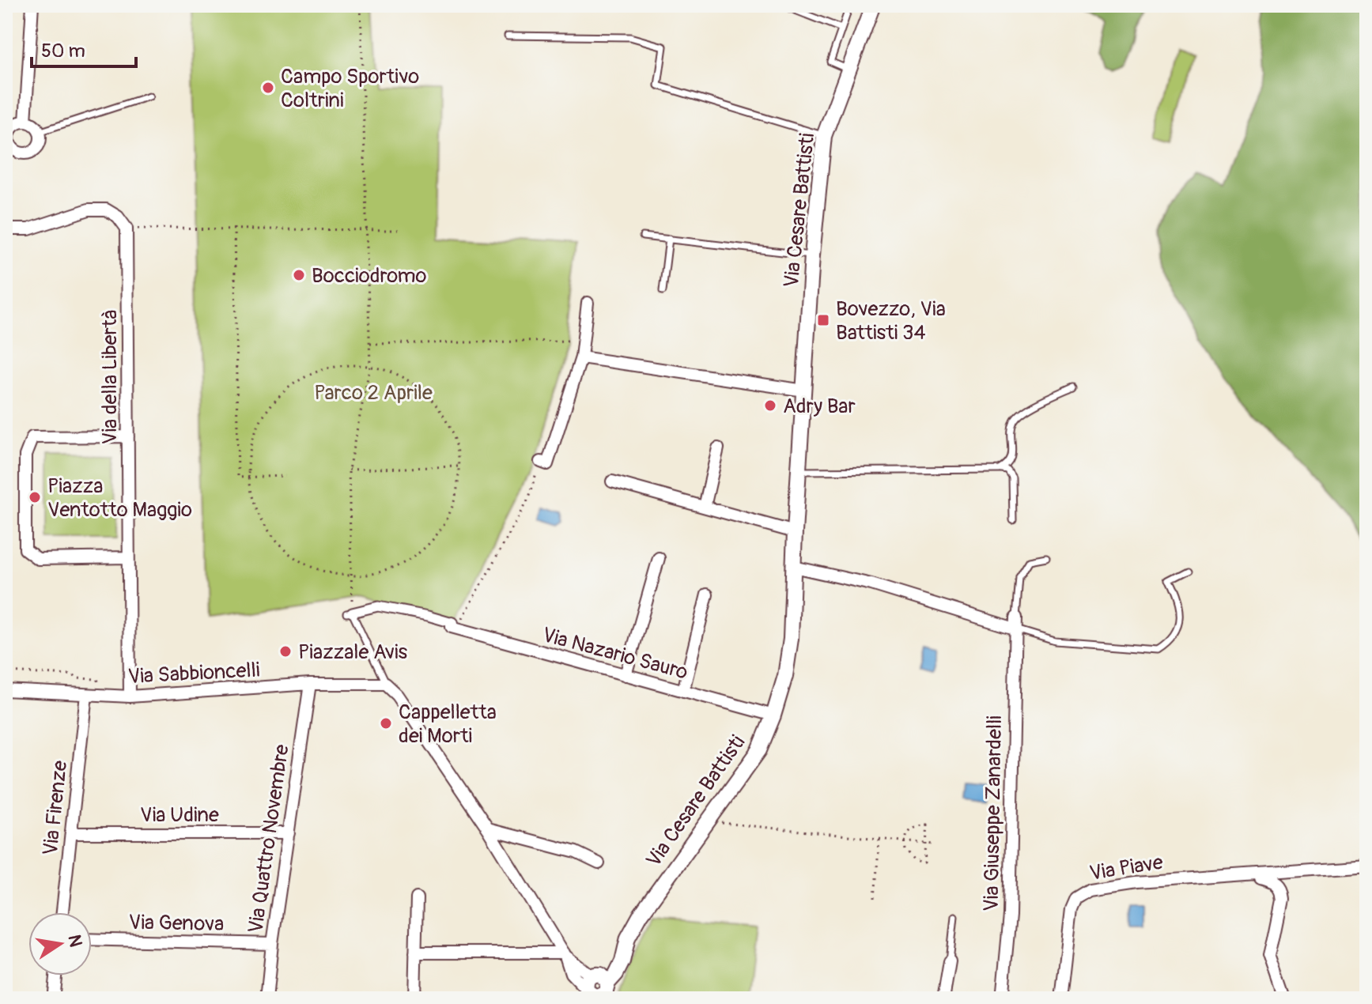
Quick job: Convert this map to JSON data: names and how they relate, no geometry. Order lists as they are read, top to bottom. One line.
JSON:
{"streets":{"street":["Via Cesare Battisti","Via della Libertà","Via Nazario Sauro","Via Sabbioncelli","Via Firenze","Via Giuseppe Zanardelli","Via Udine","Via Quattro Novembre","Via Piave","Via Genova"]},"crossings":[["Via Cesare Battisti","Via Nazario Sauro"],["Via della Libertà","Via Sabbioncelli"],["Via Sabbioncelli","Via Firenze"],["Via Sabbioncelli","Via Quattro Novembre"],["Via Firenze","Via Udine"],["Via Udine","Via Quattro Novembre"],["Via Quattro Novembre","Via Genova"]],"parks":["Parco 2 Aprile"],"places":{"other":["Campo Sportivo Coltrini","Bocciodromo","Adry Bar","Piazza Ventotto Maggio","Piazzale Avis","Cappelletta dei Morti"],"transit":["Bovezzo, Via Battisti 34"]},"scale_bar":"50 m","north":"right"}
